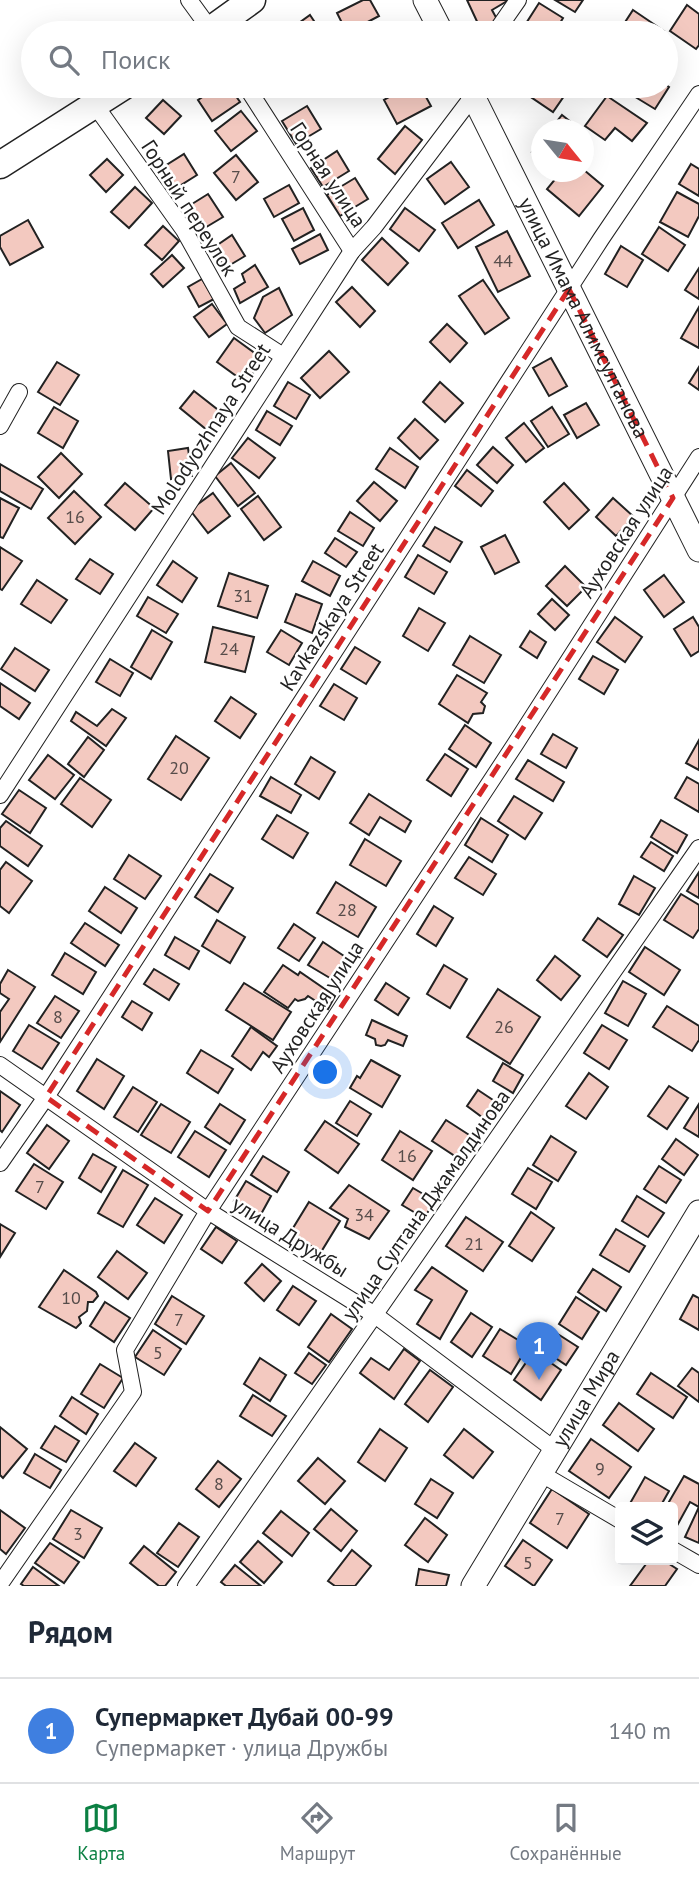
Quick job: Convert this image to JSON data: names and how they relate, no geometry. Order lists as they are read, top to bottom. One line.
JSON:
{"streets":{"main road":["улица Имама Алимсултанова","улица Мира"],"street":["Горная улица","Горный переулок","Molodyozhnaya Street","Ауховская улица","Kavkazskaya Street","улица Султана Джамалдинова","улица Дружбы"]},"crossings":[["Горная улица","Molodyozhnaya Street"],["Горный переулок","Molodyozhnaya Street"],["улица Имама Алимсултанова","Ауховская улица"],["улица Имама Алимсултанова","Kavkazskaya Street"],["Ауховская улица","улица Дружбы"],["Kavkazskaya Street","улица Дружбы"],["улица Султана Джамалдинова","улица Дружбы"],["улица Дружбы","улица Мира"]],"house_numbers":["7","44","16","31","24","20","28","8","26","16","7","34","21","10","7","5","9","8","7","3","5"],"north":"bottom right","page":{"search":"Поиск","pins":"1","heading":"Рядом","list":[{"mark":"1","name":"Супермаркет Дубай 00-99","note":"Супермаркет · улица Дружбы","value":"140 m"}],"nav":["Карта","Маршрут","Сохранённые"]}}
